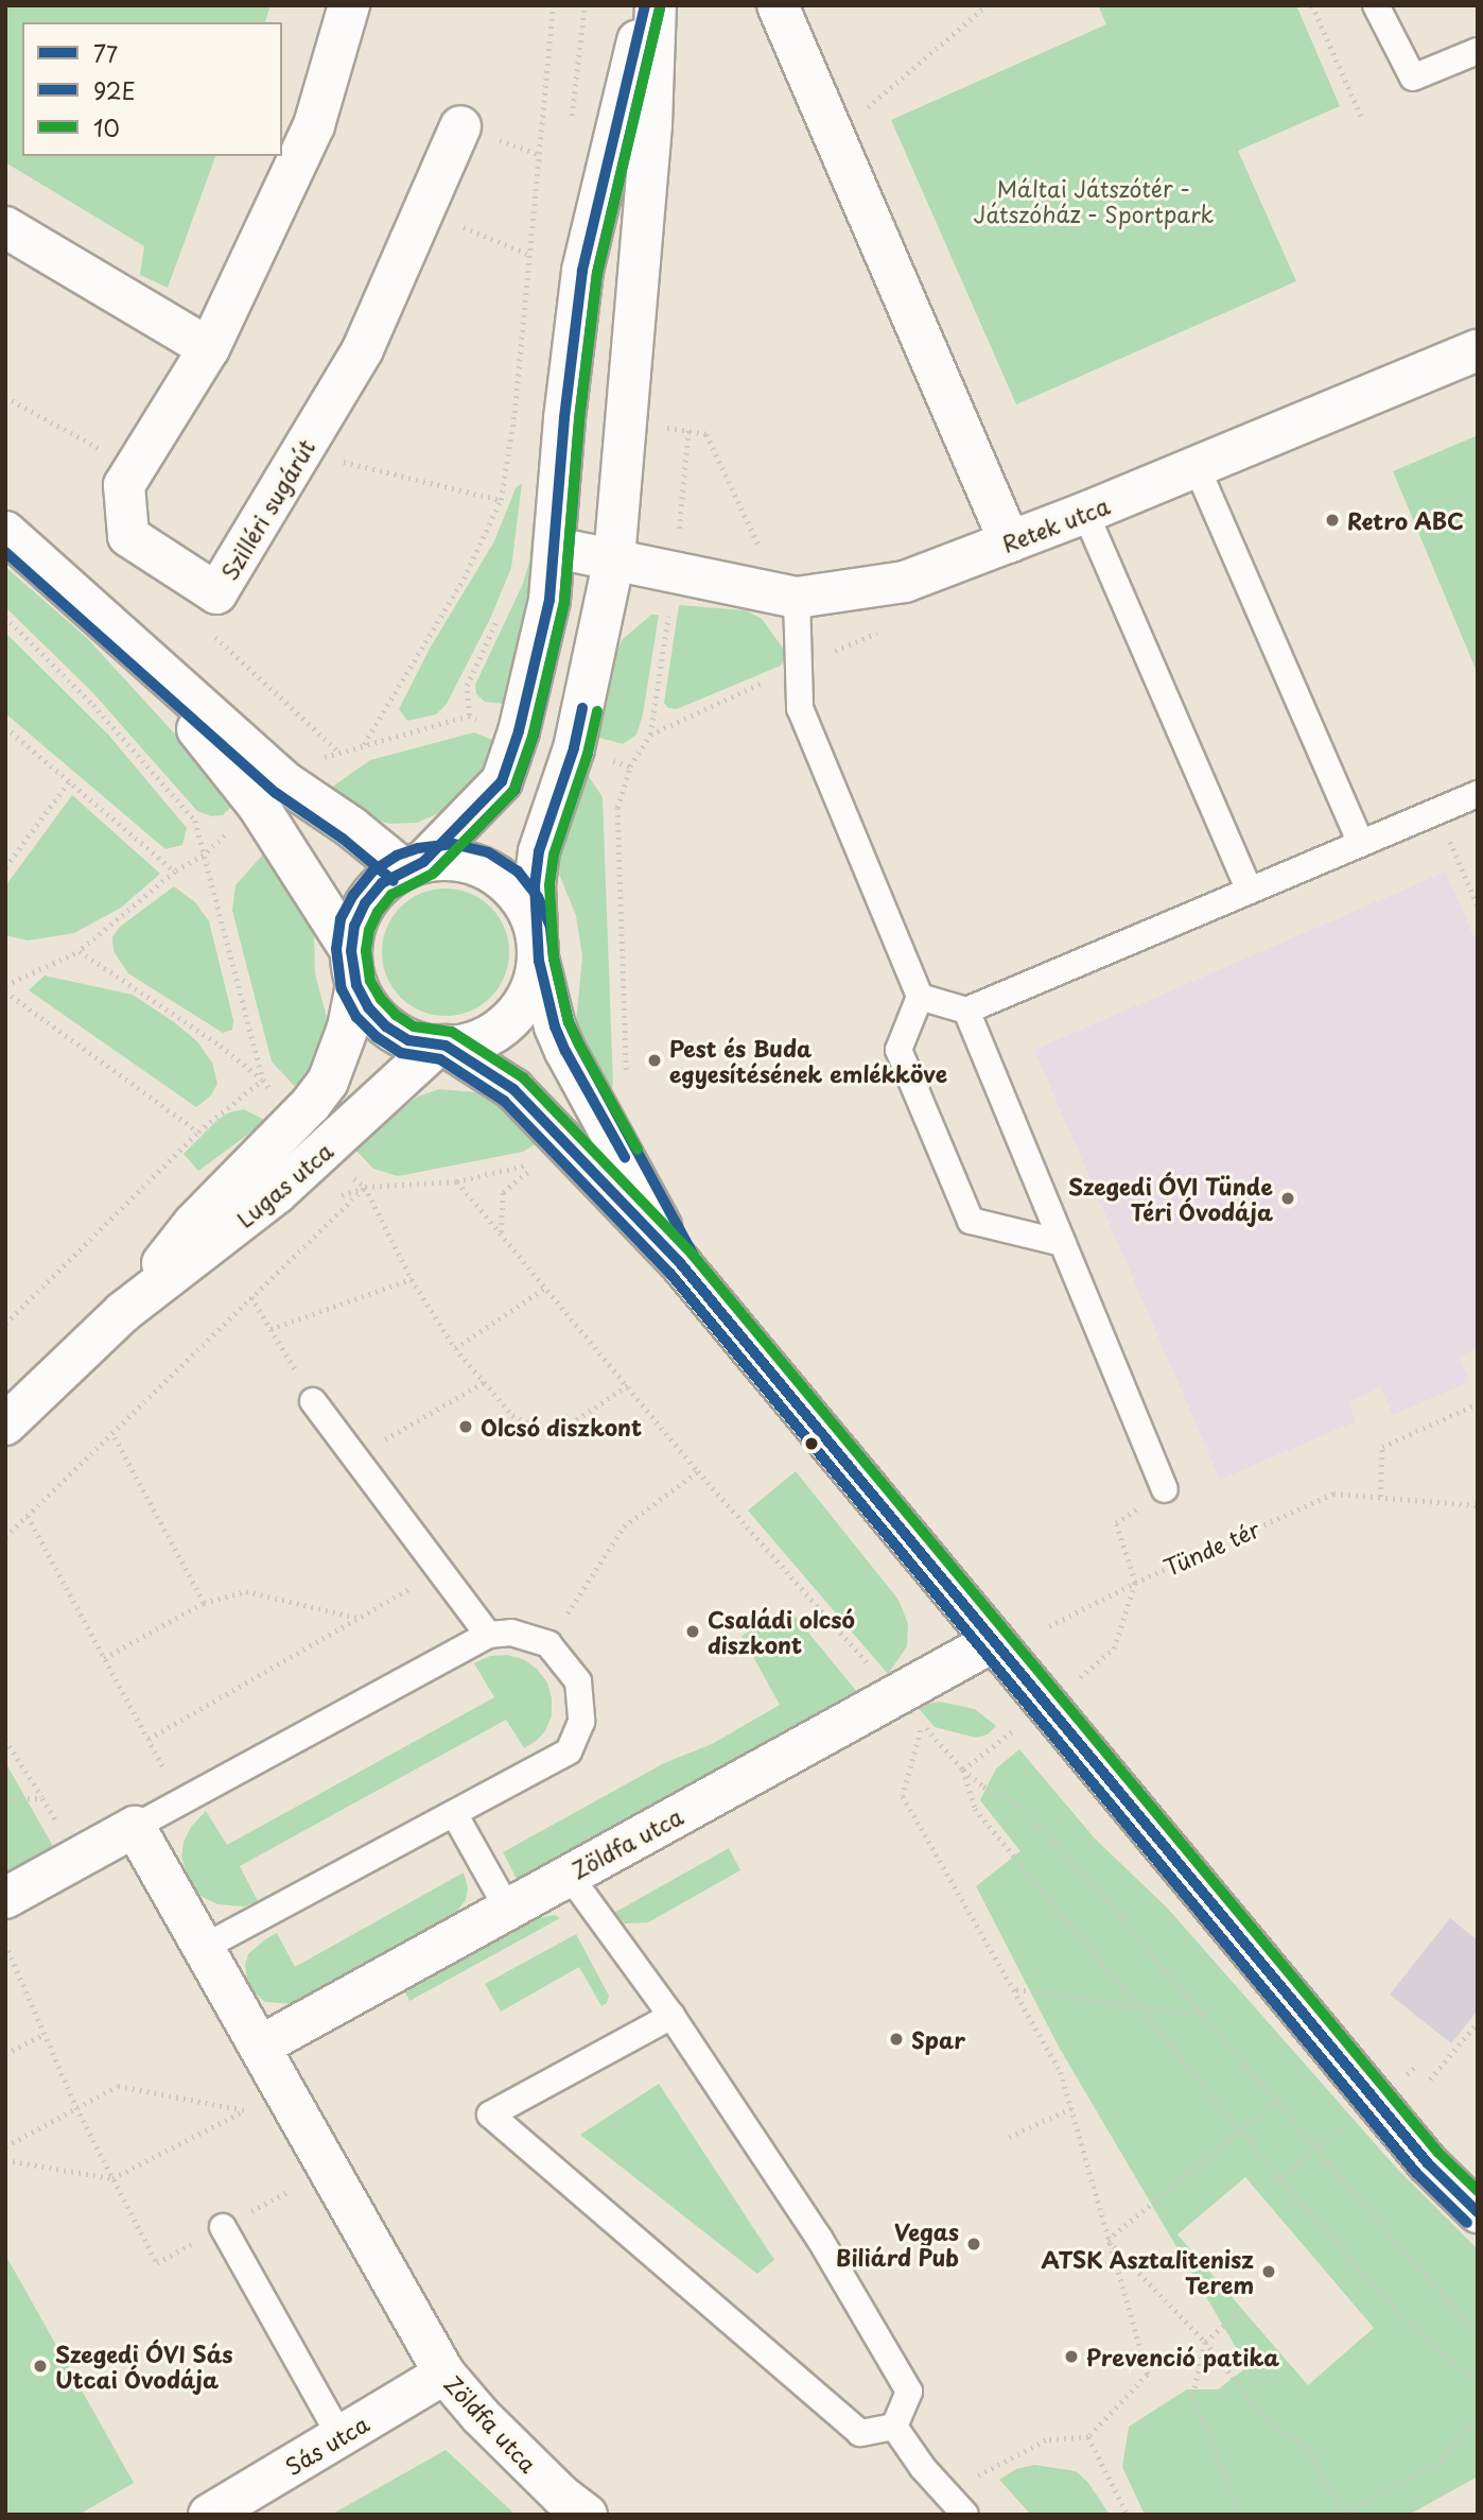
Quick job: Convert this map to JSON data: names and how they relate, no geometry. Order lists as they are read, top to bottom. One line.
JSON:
{"streets":{"street":["Szilléri sugárút","Retek utca","Lugas utca","Zöldfa utca","Sás utca"],"path":["Tünde tér"]},"crossings":[["Zöldfa utca","Sás utca"]],"parks":["Máltai Játszótér - Játszóház - Sportpark"],"places":["Retro ABC","Pest és Buda egyesítésének emlékköve","Szegedi ÓVI Tünde Téri Óvodája","Olcsó diszkont","Családi olcsó diszkont","Spar","Vegas Biliárd Pub","ATSK Asztalitenisz Terem","Prevenció patika","Szegedi ÓVI Sás Utcai Óvodája"],"lines":["transit line 77","transit line 92E","transit line 10"],"legend":["77","92E","10"]}
